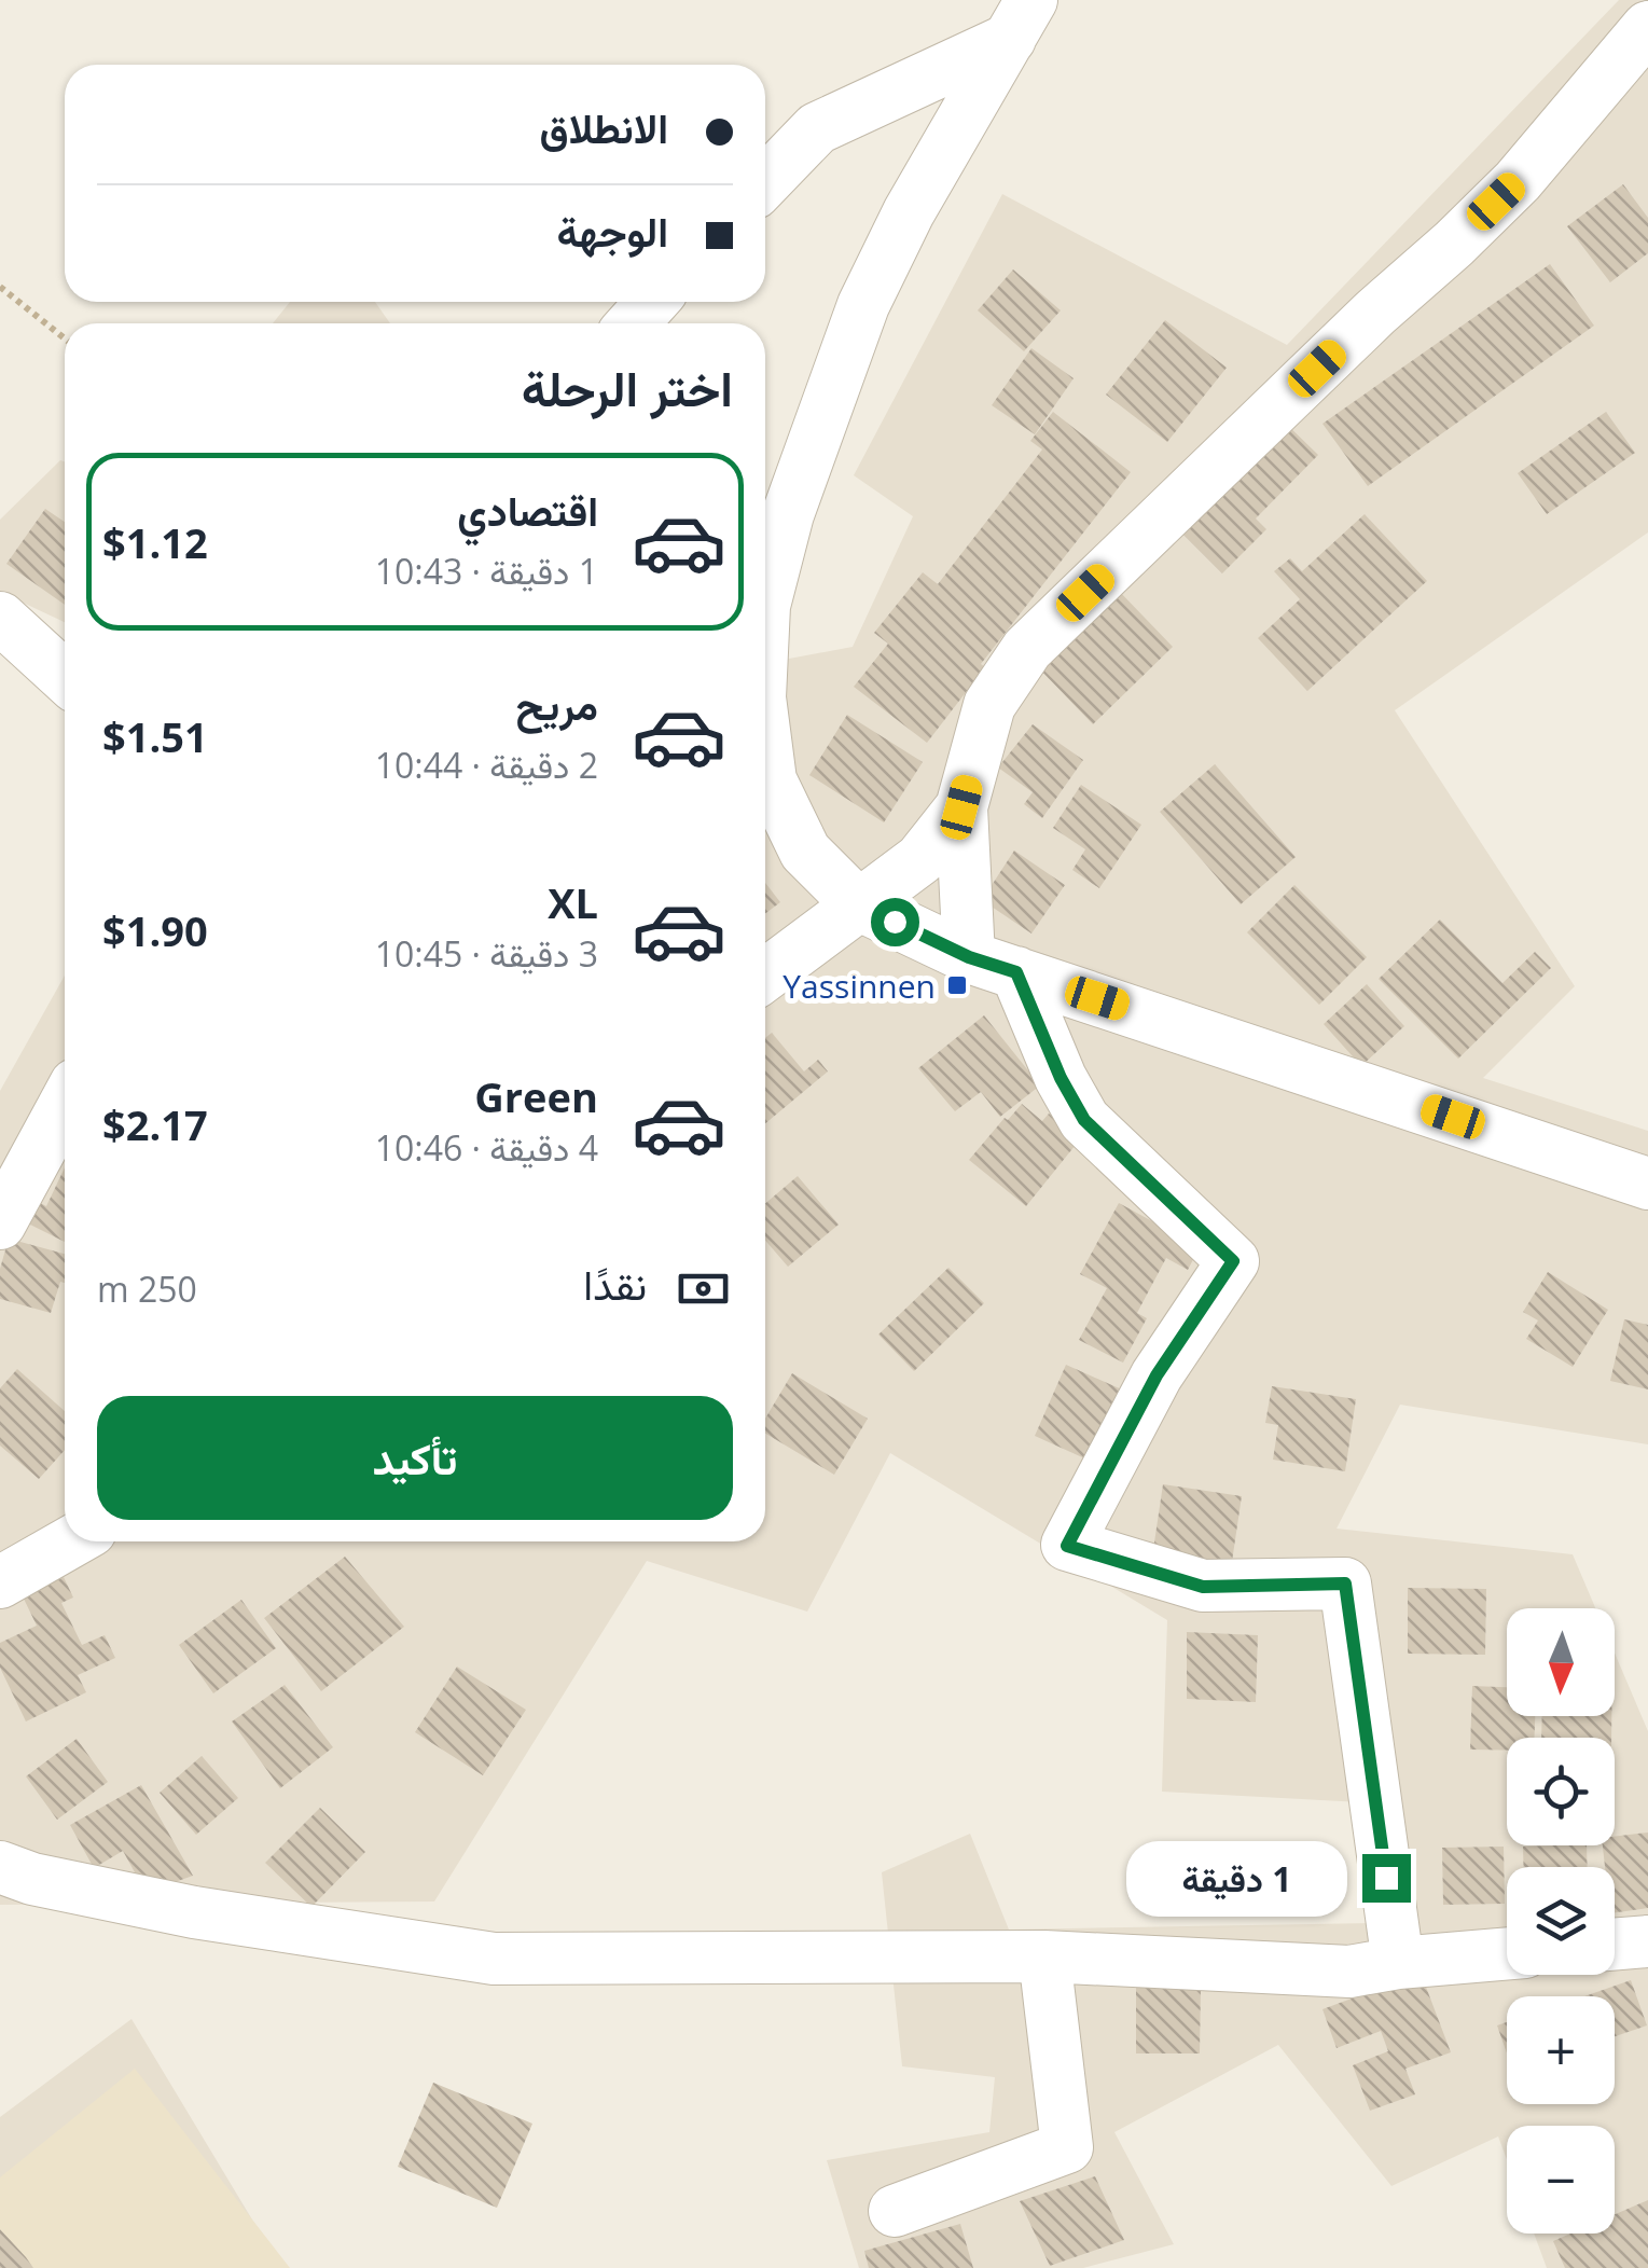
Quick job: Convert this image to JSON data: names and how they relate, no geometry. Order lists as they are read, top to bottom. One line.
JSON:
{"places":{"transit":["Yassinnen"]},"north":"bottom","page":{"banner":["الانطلاق","الوجهة"],"heading":"اختر الرحلة","list":[{"name":"اقتصادي","note":"1 دقيقة · 10:43","value":"$1.12"},{"name":"مريح","note":"2 دقيقة · 10:44","value":"$1.51"},{"name":"XL","note":"3 دقيقة · 10:45","value":"$1.90"},{"name":"Green","note":"4 دقيقة · 10:46","value":"$2.17"}],"pay":["نقدًا","250 m"],"buttons":"تأكيد","map_buttons":["+","−"],"bubble":"1 دقيقة"}}
